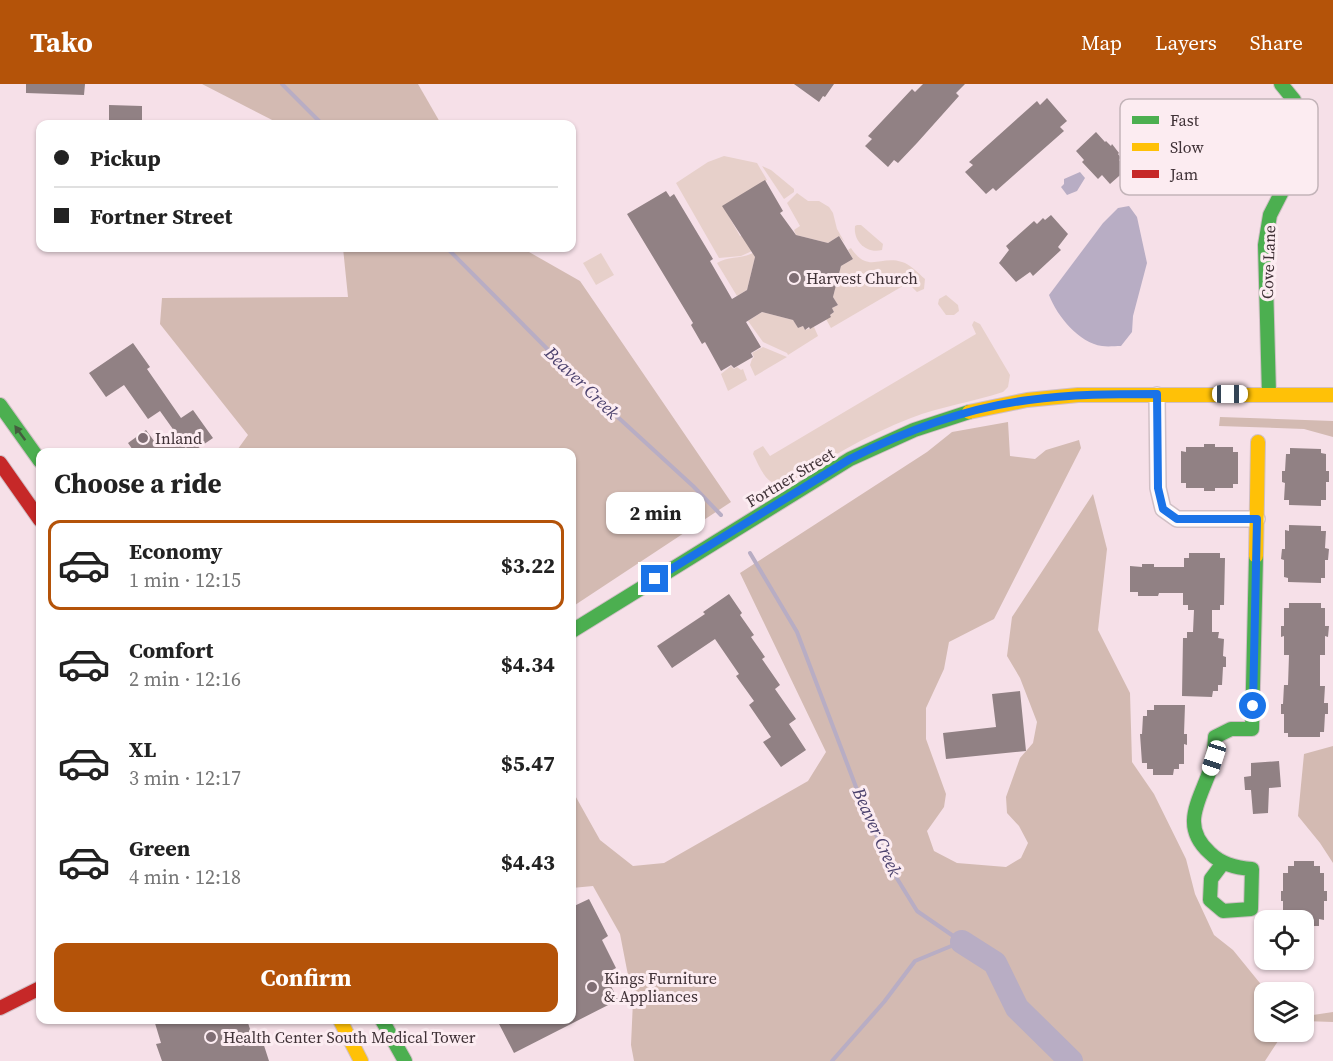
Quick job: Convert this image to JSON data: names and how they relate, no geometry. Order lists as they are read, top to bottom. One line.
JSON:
{"streets":{"main road":["Cove Lane","Fortner Street"]},"crossings":[["Cove Lane","Fortner Street"]],"water":["Beaver Creek"],"places":["Harvest Church","Inland","Kings Furniture & Appliances","Health Center South Medical Tower"],"legend":["Fast","Slow","Jam"],"page":{"header":"Tako","nav":["Map","Layers","Share"],"banner":["Pickup","Fortner Street"],"heading":"Choose a ride","bubble":"2 min","list":[{"name":"Economy","note":"1 min · 12:15","value":"$3.22"},{"name":"Comfort","note":"2 min · 12:16","value":"$4.34"},{"name":"XL","note":"3 min · 12:17","value":"$5.47"},{"name":"Green","note":"4 min · 12:18","value":"$4.43"}],"buttons":"Confirm"}}
